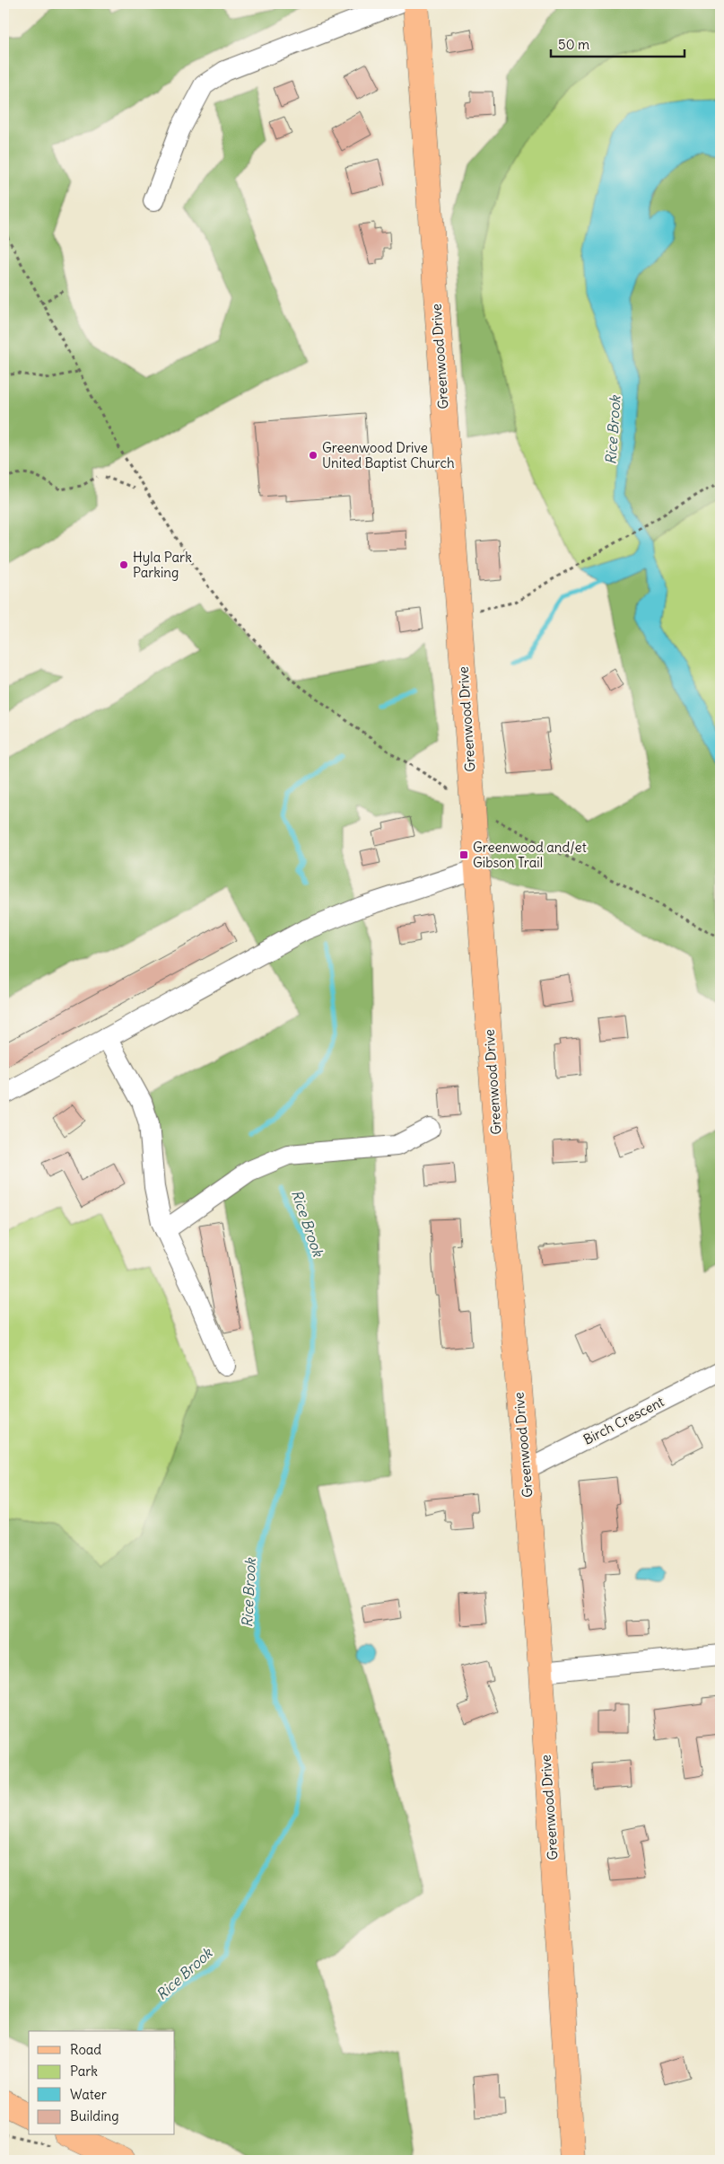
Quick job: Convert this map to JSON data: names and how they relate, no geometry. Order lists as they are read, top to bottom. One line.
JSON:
{"streets":{"main road":["Greenwood Drive"],"street":["Birch Crescent"]},"crossings":[["Greenwood Drive","Birch Crescent"]],"water":["Rice Brook"],"places":{"other":["Greenwood Drive United Baptist Church","Hyla Park Parking"],"transit":["Greenwood and/et Gibson Trail"]},"legend":["Road","Park","Water","Building"],"scale_bar":"50 m"}
